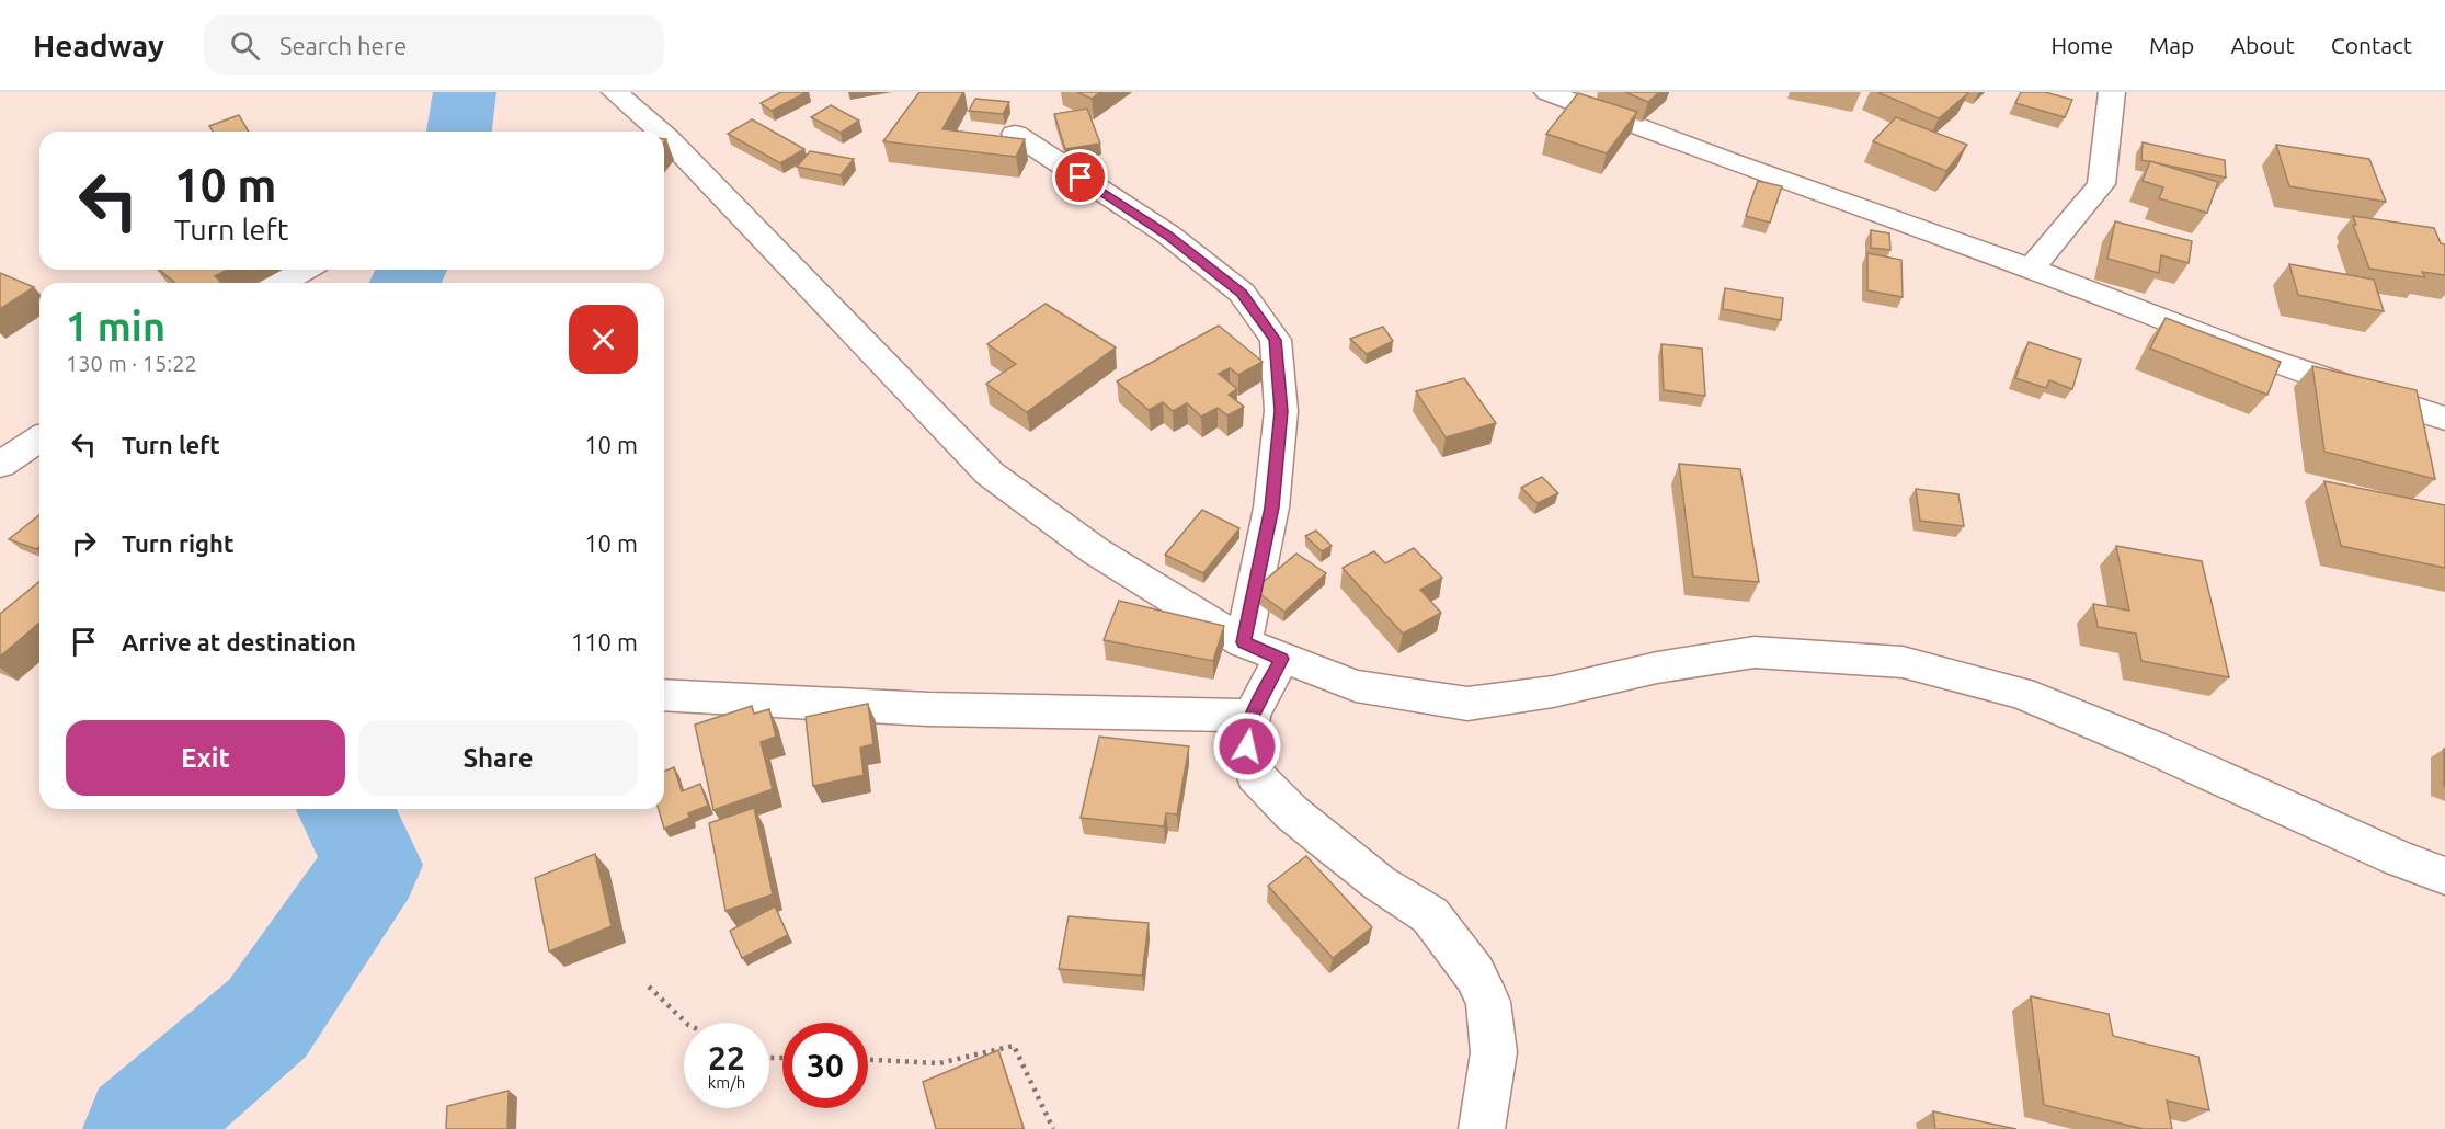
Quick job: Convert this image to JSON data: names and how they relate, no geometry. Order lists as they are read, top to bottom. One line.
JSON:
{"page":{"header":"Headway","search":"Search here","nav":["Home","Map","About","Contact"],"turn":["10 m","Turn left"],"heading":["1 min","130 m · 15:22"],"list":[{"name":"Turn left","value":"10 m"},{"name":"Turn right","value":"10 m"},{"name":"Arrive at destination","value":"110 m"}],"buttons":["Exit","Share"],"speed":"22 km/h","limit":"30"}}
